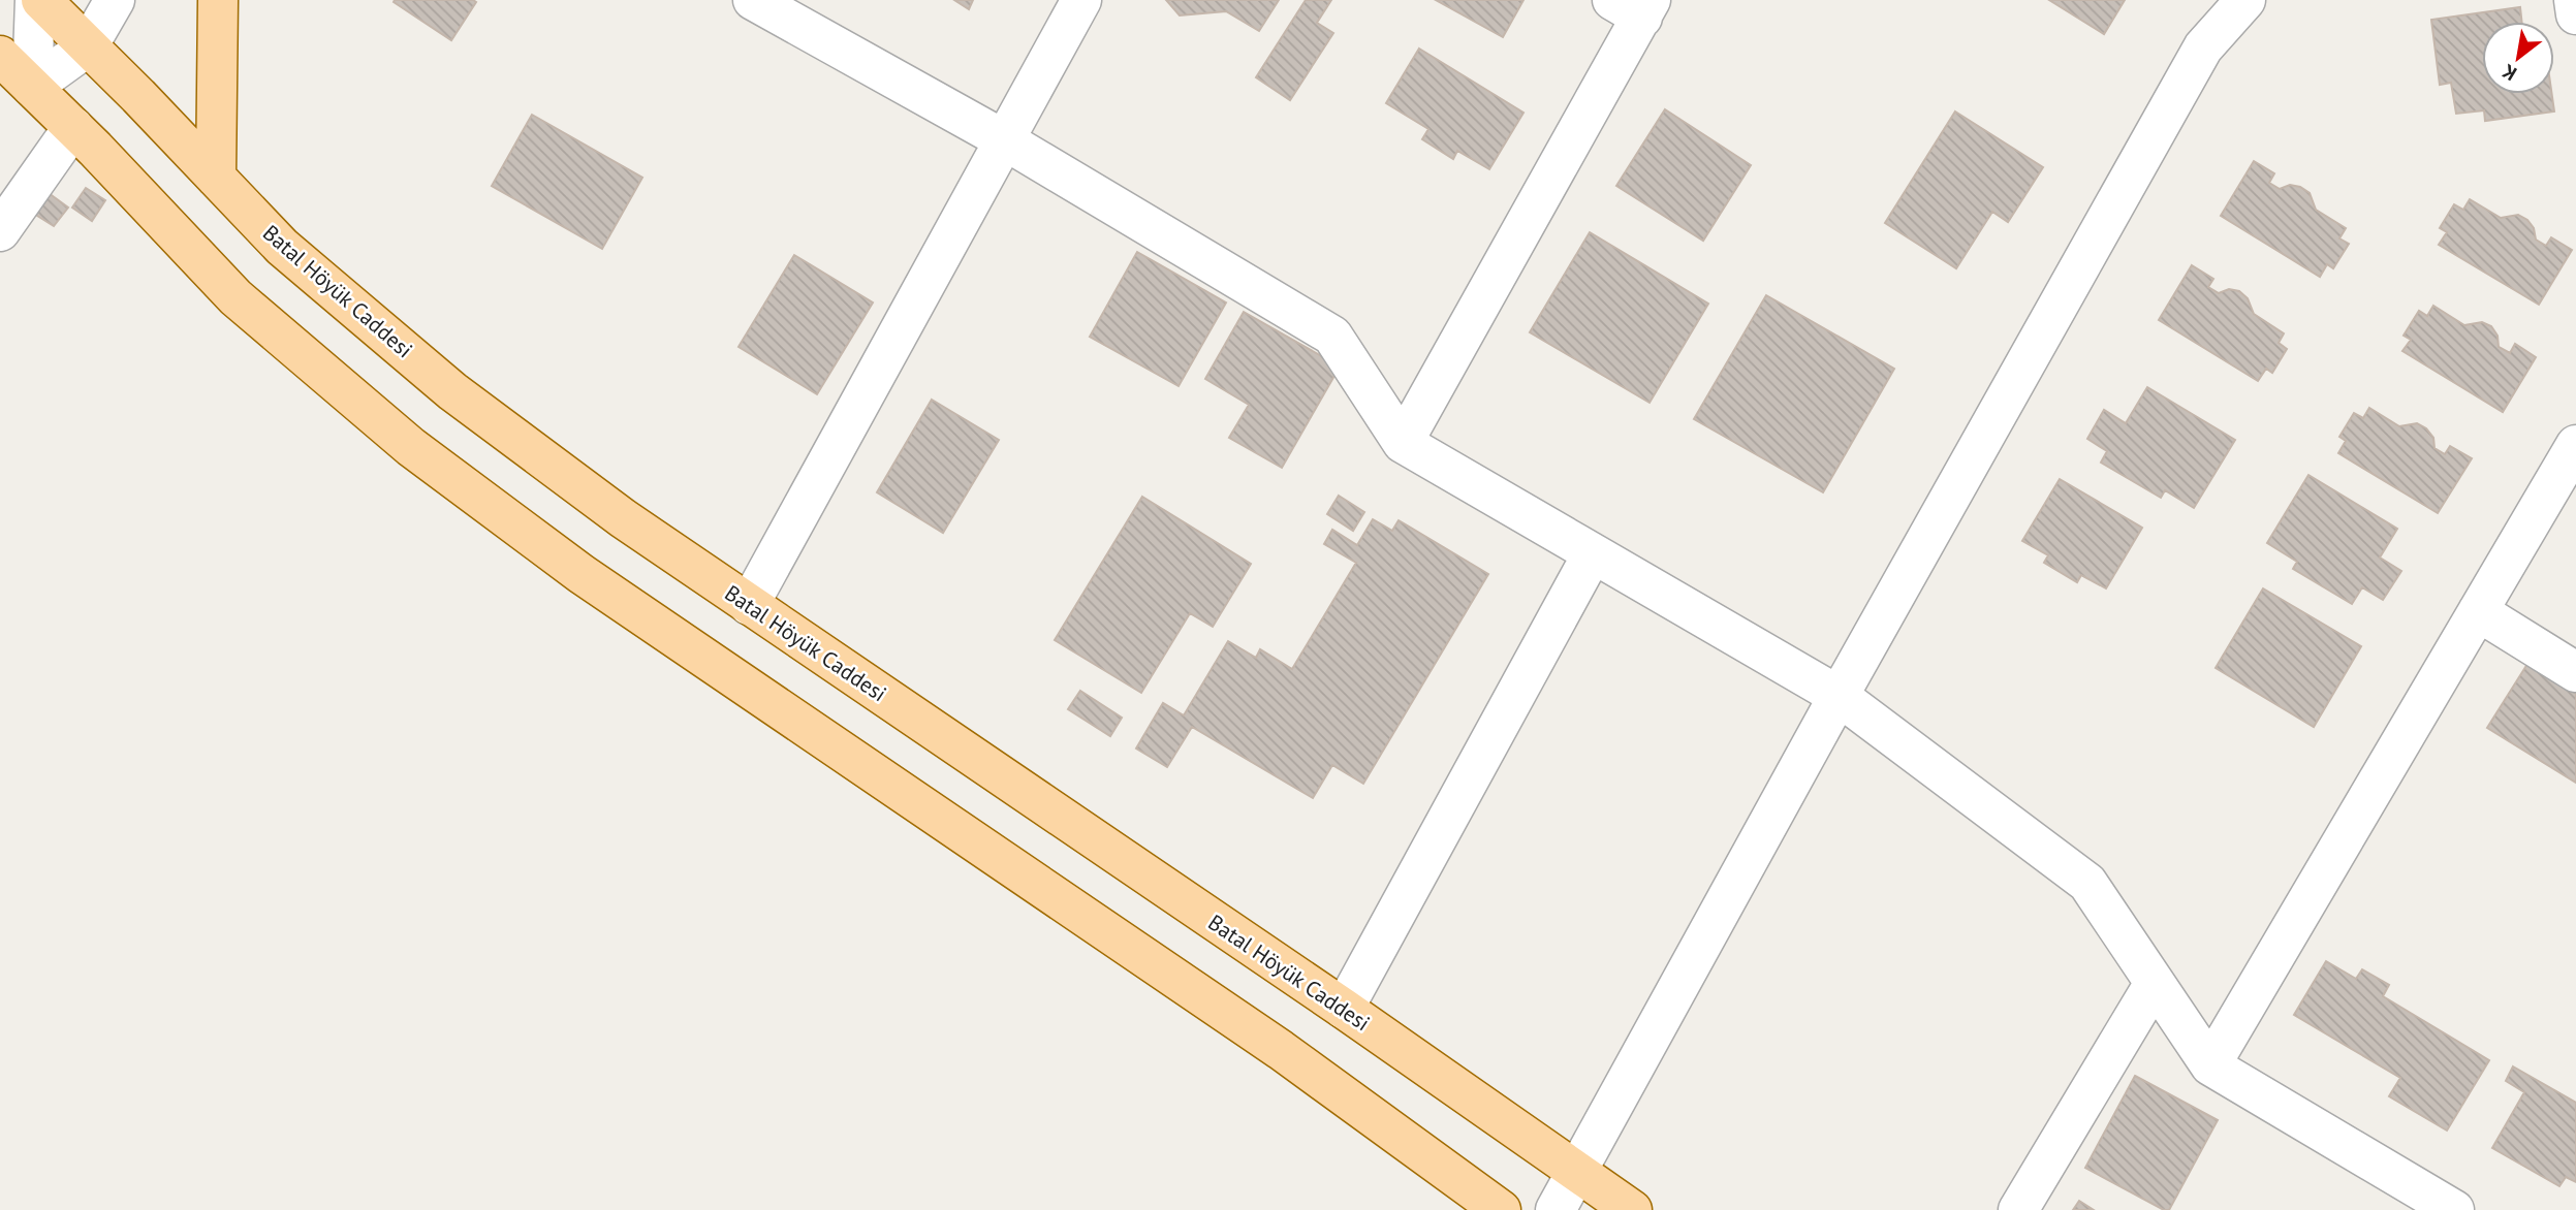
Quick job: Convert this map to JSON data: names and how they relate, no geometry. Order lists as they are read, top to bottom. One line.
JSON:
{"streets":{"main road":["Batal Höyük Caddesi"]},"north":"bottom left"}
